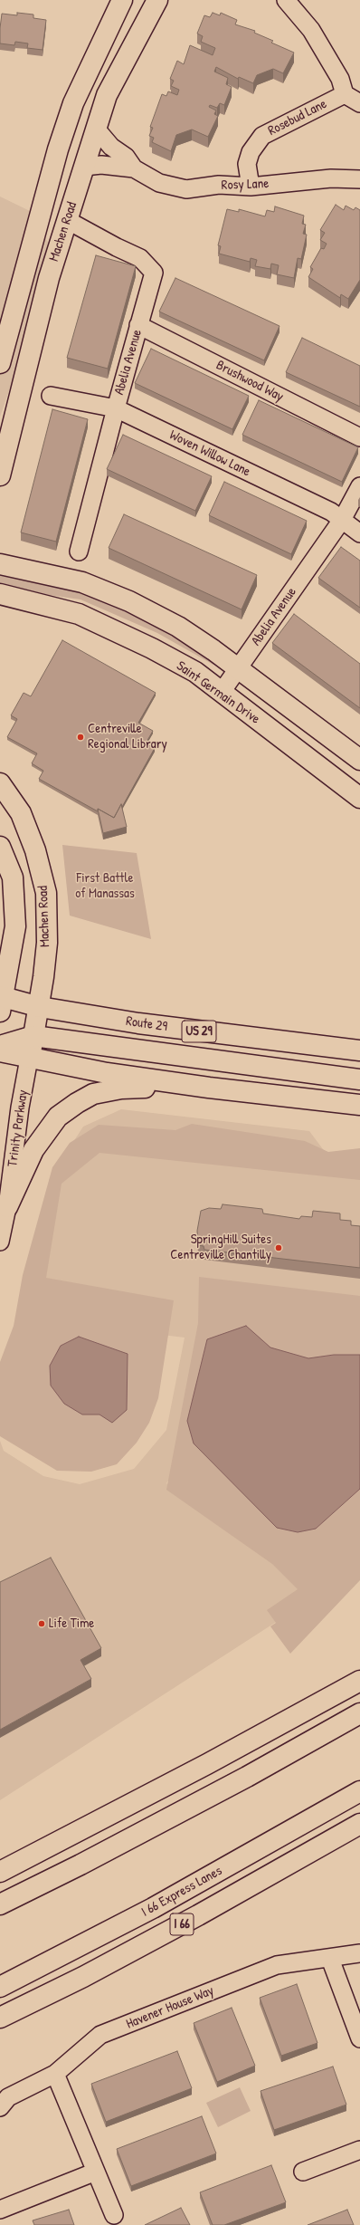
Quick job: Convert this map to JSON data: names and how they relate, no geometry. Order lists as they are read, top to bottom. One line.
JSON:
{"streets":{"main road":["Machen Road","Saint Germain Drive","Route 29","US 29","I 66 Express Lanes","I 66"],"street":["Rosebud Lane","Rosy Lane","Abelia Avenue","Brushwood Way","Woven Willow Lane","Trinity Parkway","Havener House Way"]},"crossings":[["Rosebud Lane","Rosy Lane"],["Rosy Lane","Machen Road"],["Machen Road","Abelia Avenue"],["Machen Road","Route 29"],["Machen Road","Trinity Parkway"],["Abelia Avenue","Brushwood Way"],["Abelia Avenue","Woven Willow Lane"],["Abelia Avenue","Saint Germain Drive"]],"parks":["First Battle of Manassas"],"places":["Centreville Regional Library","SpringHill Suites Centreville Chantilly","Life Time"]}
